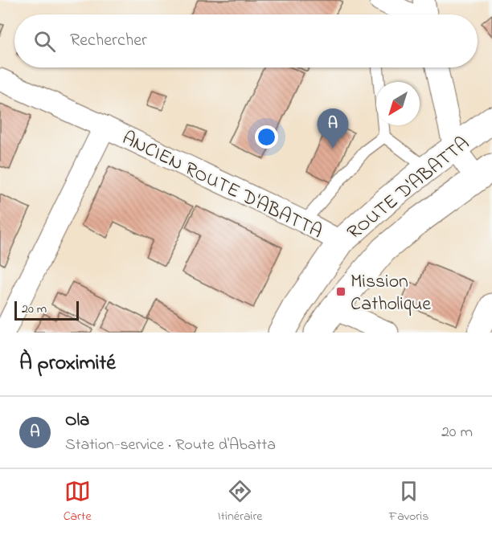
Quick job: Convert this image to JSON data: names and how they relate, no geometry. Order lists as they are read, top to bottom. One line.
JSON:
{"streets":{"street":["ANCIEN ROUTE D'ABATTA","ROUTE D'ABATTA"]},"crossings":[["ANCIEN ROUTE D'ABATTA","ROUTE D'ABATTA"]],"places":{"transit":["Mission Catholique"]},"scale_bar":"20 m","north":"bottom left","page":{"search":"Rechercher","pins":"A","scale":"20 m","heading":"À proximité","list":[{"mark":"A","name":"Ola","note":"Station-service · Route d'Abatta","value":"20 m"}],"nav":["Carte","Itinéraire","Favoris"]}}
